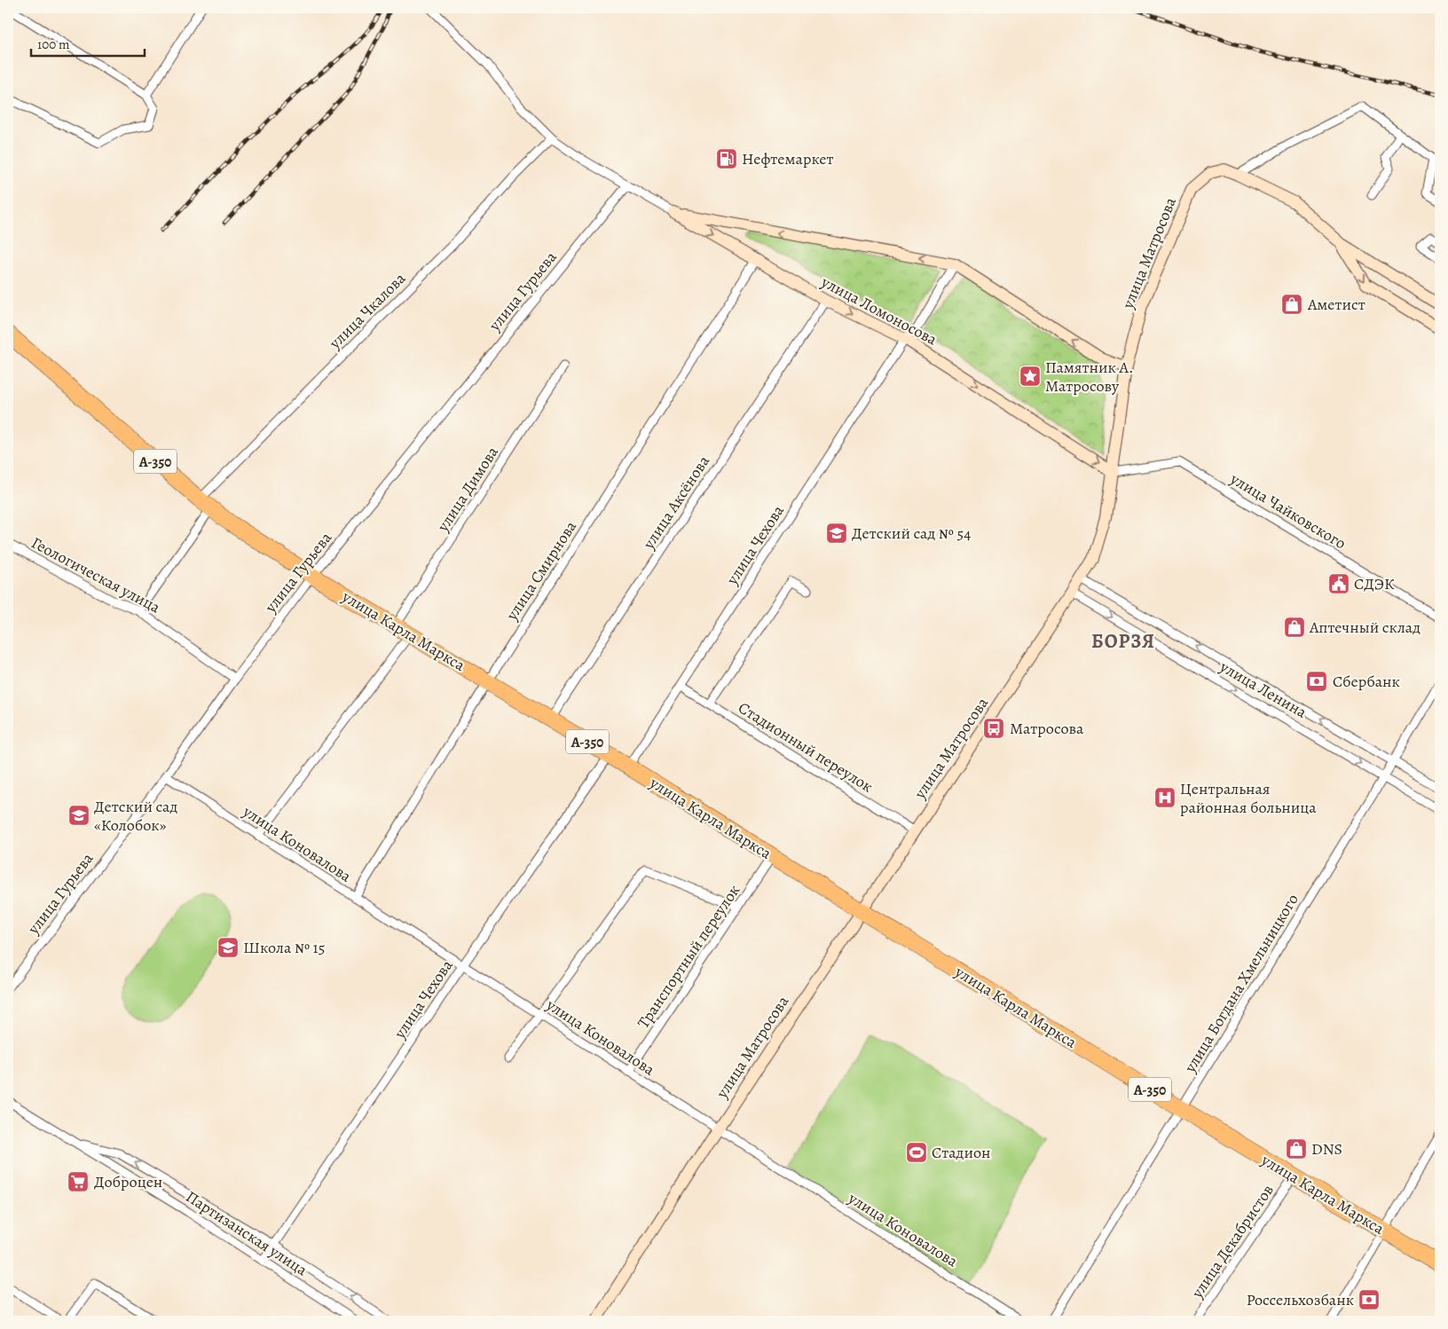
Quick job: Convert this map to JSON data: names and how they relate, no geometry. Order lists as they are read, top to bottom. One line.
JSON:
{"streets":{"highway":["А-350","улица Карла Маркса"],"street":["улица Матросова","улица Гурьева","улица Чкалова","улица Ломоносова","улица Димова","улица Аксёнова","улица Чайковского","улица Чехова","улица Смирнова","Геологическая улица","улица Ленина","Стадионный переулок","улица Коновалова","Транспортный переулок","улица Богдана Хмельницкого","Партизанская улица","улица Декабристов"]},"crossings":[["улица Матросова","улица Ломоносова"],["улица Матросова","улица Чайковского"],["улица Матросова","улица Карла Маркса"],["улица Матросова","улица Ленина"],["улица Матросова","Стадионный переулок"],["улица Матросова","улица Коновалова"],["улица Гурьева","улица Ломоносова"],["улица Гурьева","Геологическая улица"],["улица Гурьева","улица Карла Маркса"],["улица Гурьева","улица Коновалова"],["улица Чкалова","улица Ломоносова"],["улица Чкалова","Геологическая улица"],["улица Чкалова","улица Карла Маркса"],["улица Ломоносова","улица Аксёнова"],["улица Ломоносова","улица Чайковского"],["улица Ломоносова","улица Чехова"],["улица Ломоносова","улица Смирнова"],["улица Димова","улица Карла Маркса"],["улица Аксёнова","улица Карла Маркса"],["улица Чехова","улица Карла Маркса"],["улица Чехова","Стадионный переулок"],["улица Чехова","улица Коновалова"],["улица Чехова","Партизанская улица"],["улица Смирнова","улица Карла Маркса"],["улица Смирнова","улица Коновалова"],["улица Карла Маркса","Транспортный переулок"],["улица Карла Маркса","улица Богдана Хмельницкого"],["улица Карла Маркса","улица Декабристов"],["улица Ленина","улица Богдана Хмельницкого"],["улица Коновалова","Транспортный переулок"]],"districts":["БОРЗЯ"],"places":{"fuel station":["Нефтемаркет"],"shop":["Аметист","Аптечный склад","DNS"],"place":["Памятник А. Матросову"],"school or university":["Детский сад № 54","Детский сад «Колобок»","Школа № 15"],"public building":["СДЭК"],"bank":["Сбербанк","Россельхозбанк"],"bus stop":["Матросова"],"hospital":["Центральная районная больница"],"sports":["Стадион"],"supermarket":["Доброцен"]},"scale_bar":"100 m"}
